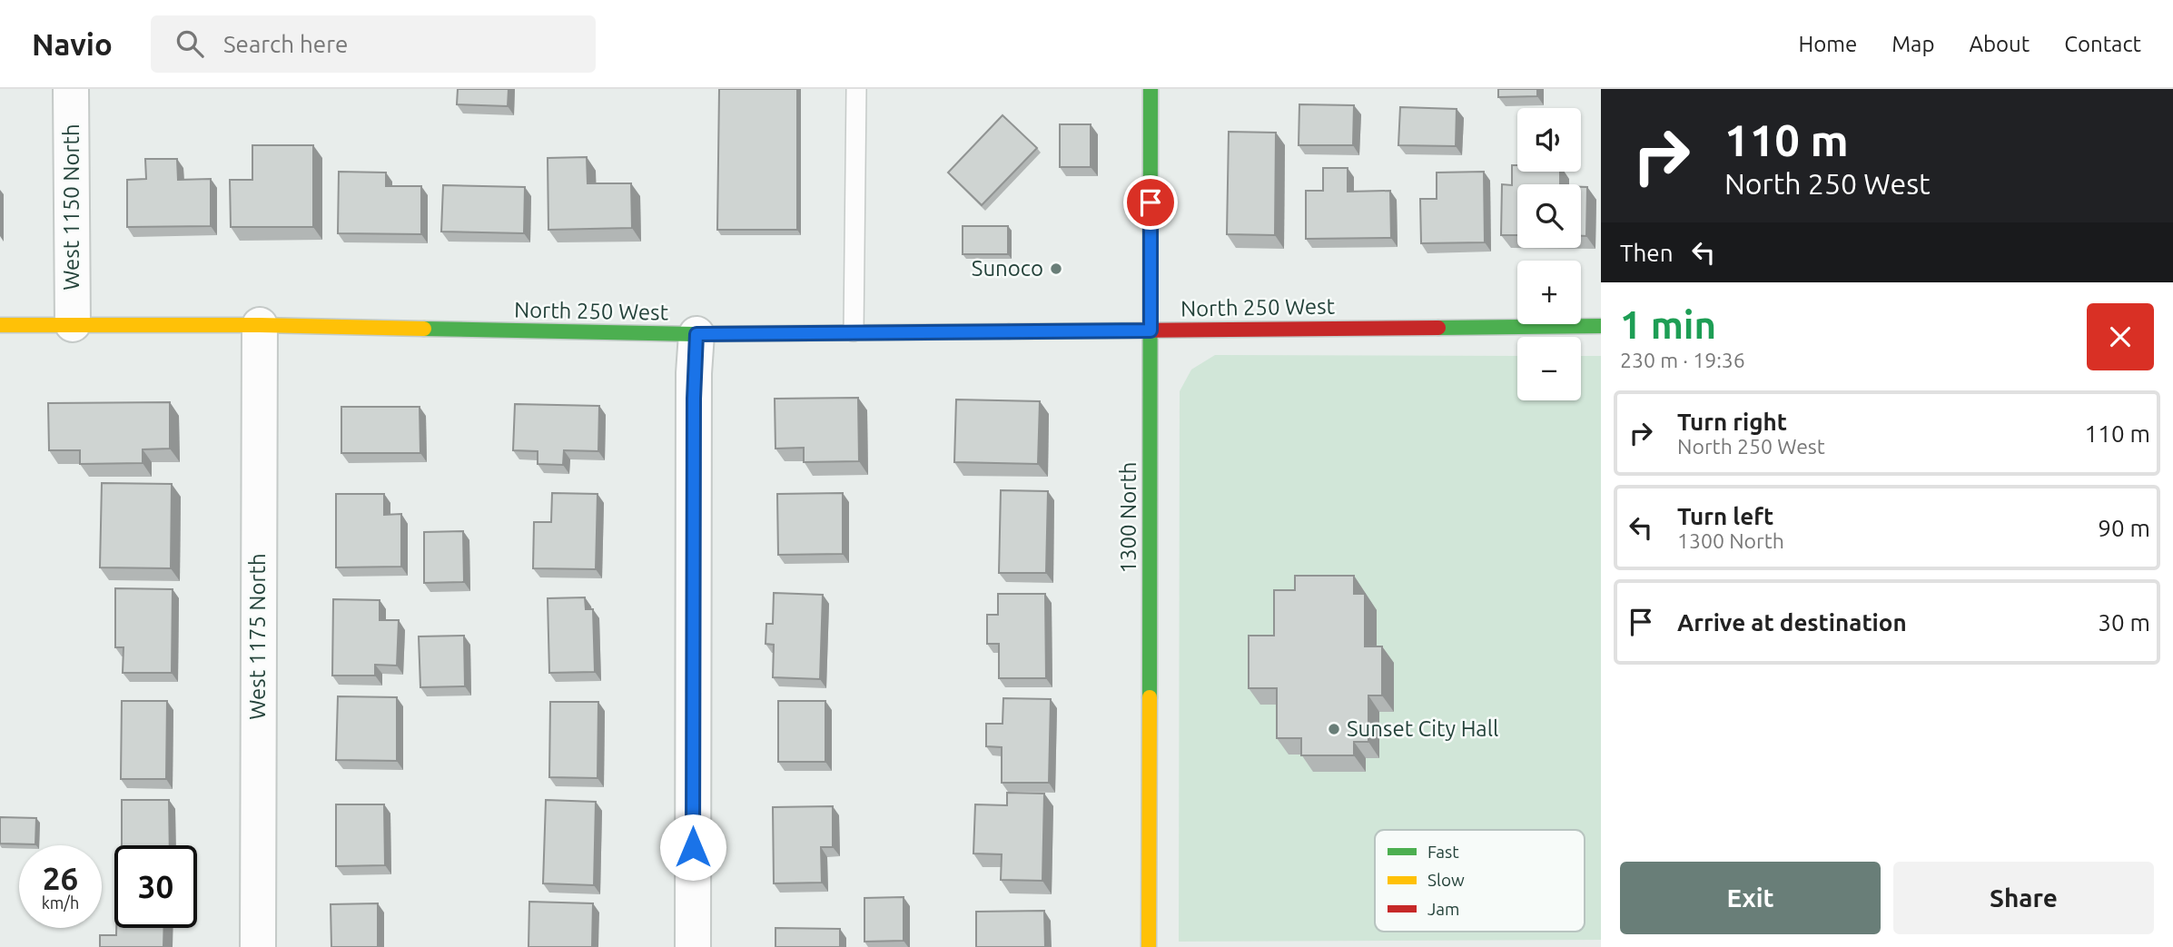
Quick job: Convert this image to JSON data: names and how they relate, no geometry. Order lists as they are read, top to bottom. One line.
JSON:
{"streets":{"street":["West 1150 North","North 250 West","1300 North","West 1175 North"]},"crossings":[["West 1150 North","North 250 West"],["North 250 West","1300 North"],["North 250 West","West 1175 North"]],"places":["Sunoco","Sunset City Hall"],"legend":["Fast","Slow","Jam"],"page":{"header":"Navio","search":"Search here","nav":["Home","Map","About","Contact"],"turn":["110 m","North 250 West"],"map_buttons":["+","−"],"then":"Then","heading":["1 min","230 m · 19:36"],"list":[{"name":"Turn right","note":"North 250 West","value":"110 m"},{"name":"Turn left","note":"1300 North","value":"90 m"},{"name":"Arrive at destination","value":"30 m"}],"speed":"26 km/h","limit":"30","buttons":["Exit","Share"]}}
